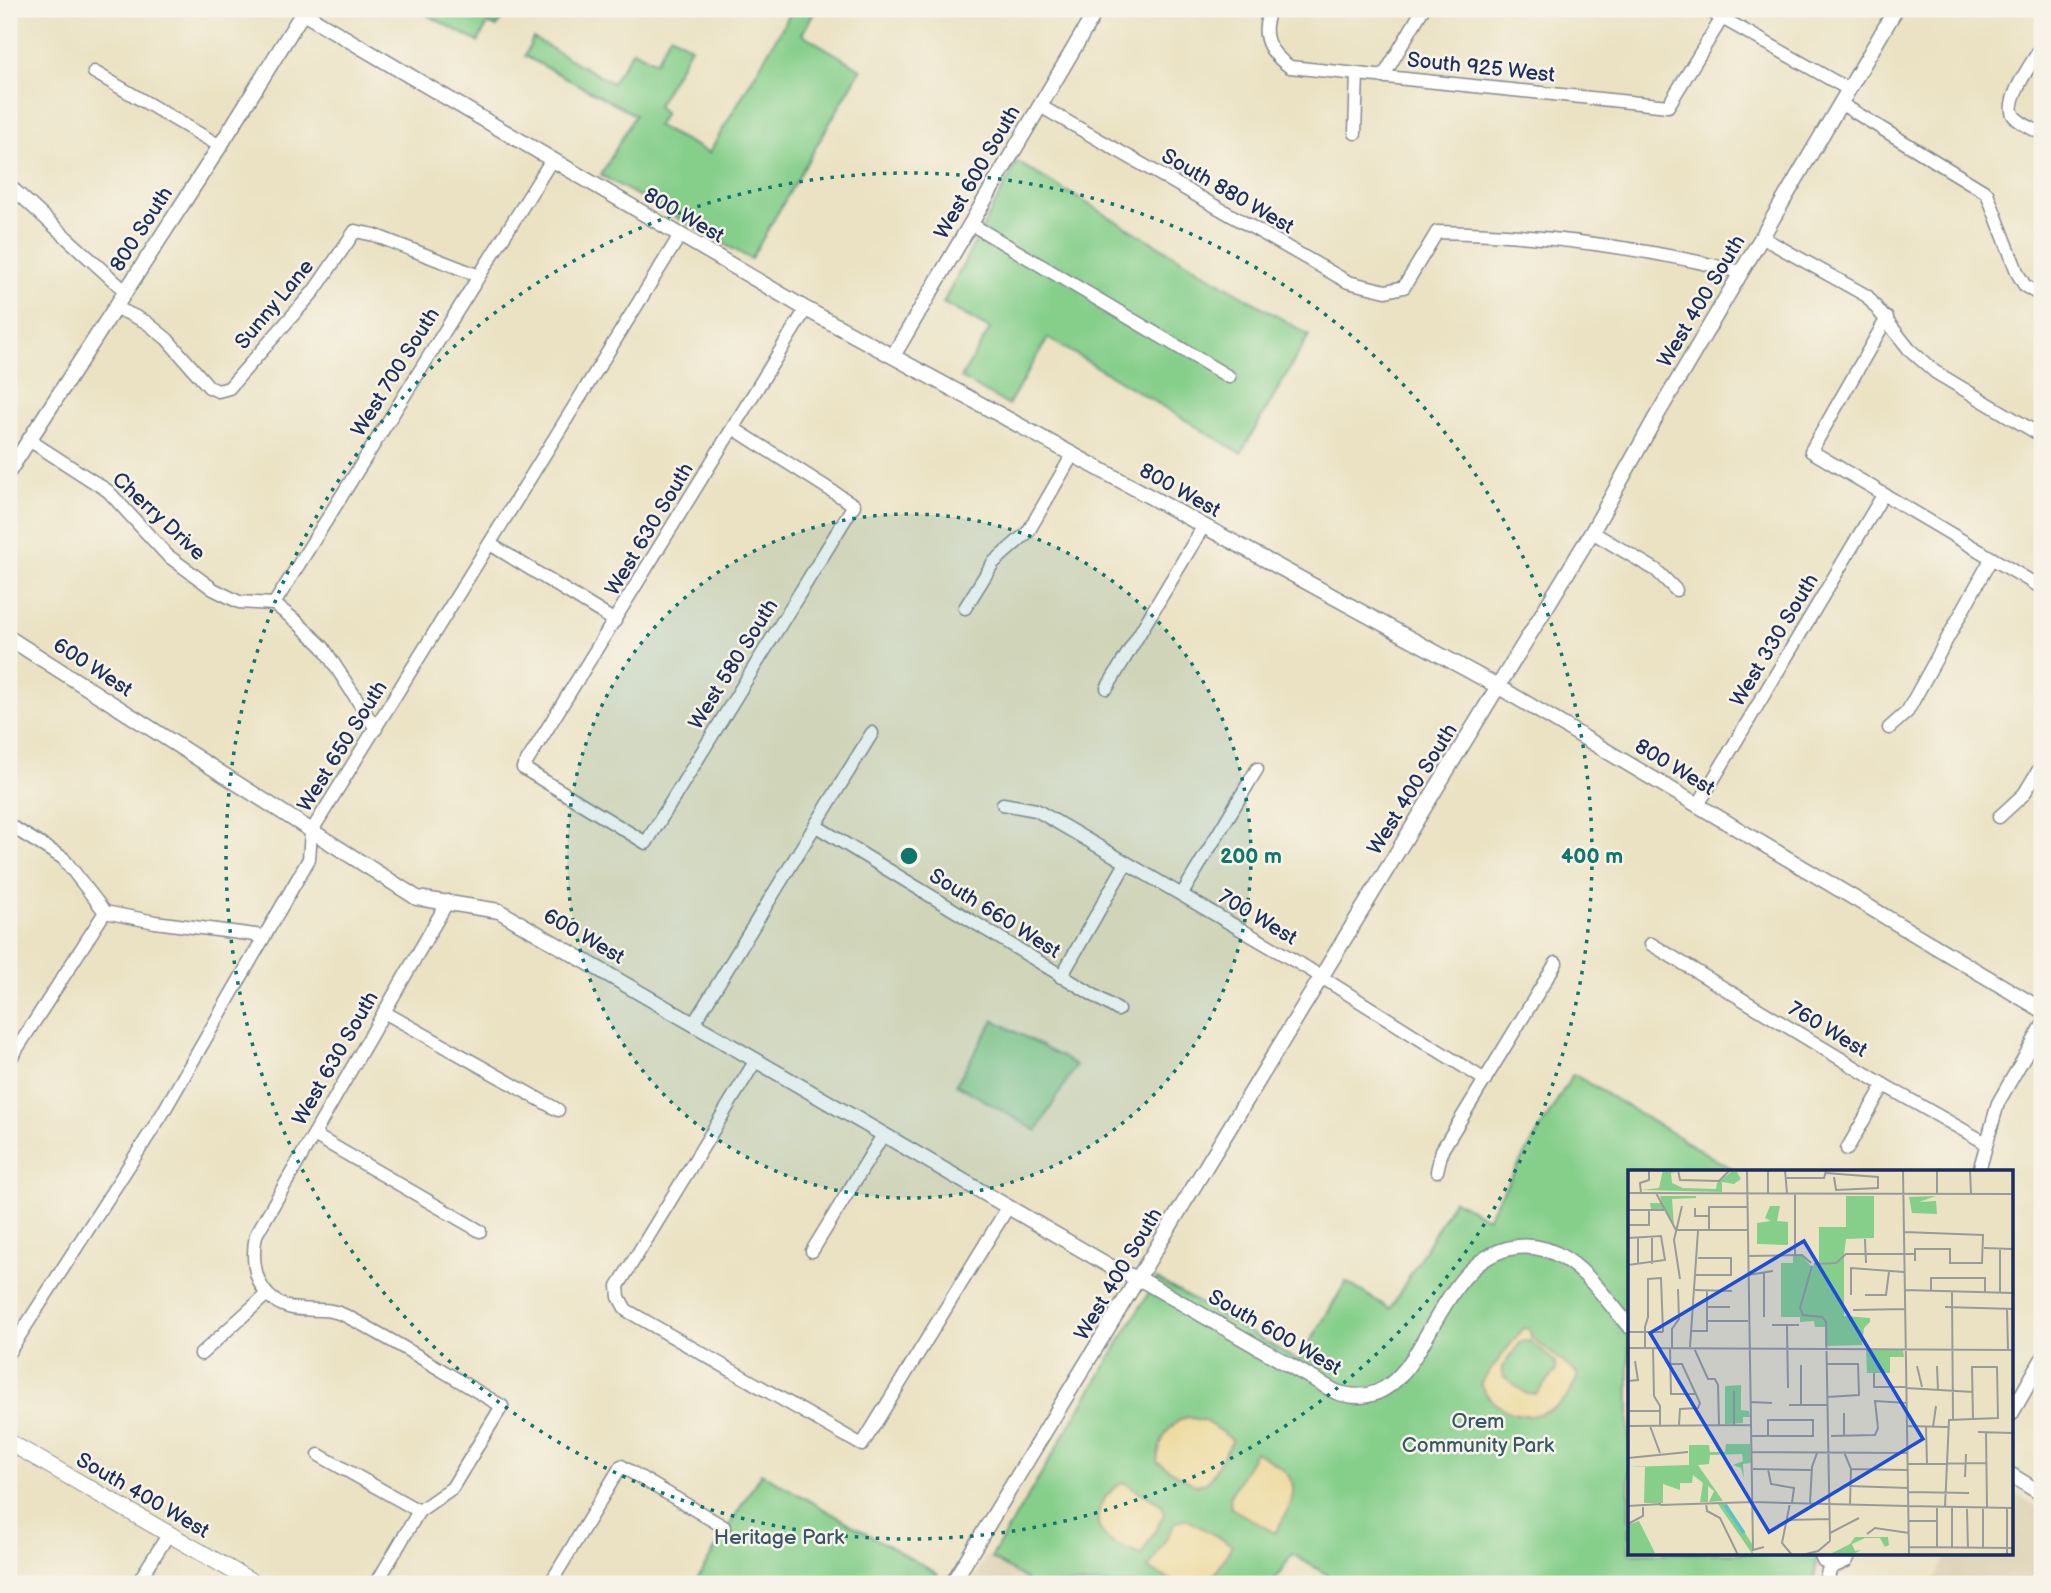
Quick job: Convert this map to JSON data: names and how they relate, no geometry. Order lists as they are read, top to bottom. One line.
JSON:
{"streets":{"main road":["South 400 West"],"street":["South 925 West","West 600 South","South 880 West","800 West","800 South","West 400 South","Sunny Lane","West 700 South","Cherry Drive","West 630 South","West 330 South","West 580 South","600 West","West 650 South","South 660 West","700 West","760 West","South 600 West"]},"crossings":[["West 600 South","South 880 West"],["West 600 South","800 West"],["South 880 West","West 400 South"],["800 West","800 South"],["800 West","West 400 South"],["800 West","West 700 South"],["800 West","West 630 South"],["800 West","West 330 South"],["800 West","West 650 South"],["800 South","Sunny Lane"],["800 South","Cherry Drive"],["West 400 South","600 West"],["West 400 South","700 West"],["West 400 South","South 600 West"],["Sunny Lane","West 700 South"],["West 700 South","Cherry Drive"],["West 630 South","West 580 South"],["West 630 South","600 West"],["600 West","West 650 South"],["600 West","South 600 West"]],"parks":["Orem Community Park","Heritage Park"],"rings":["200 m","400 m"]}
